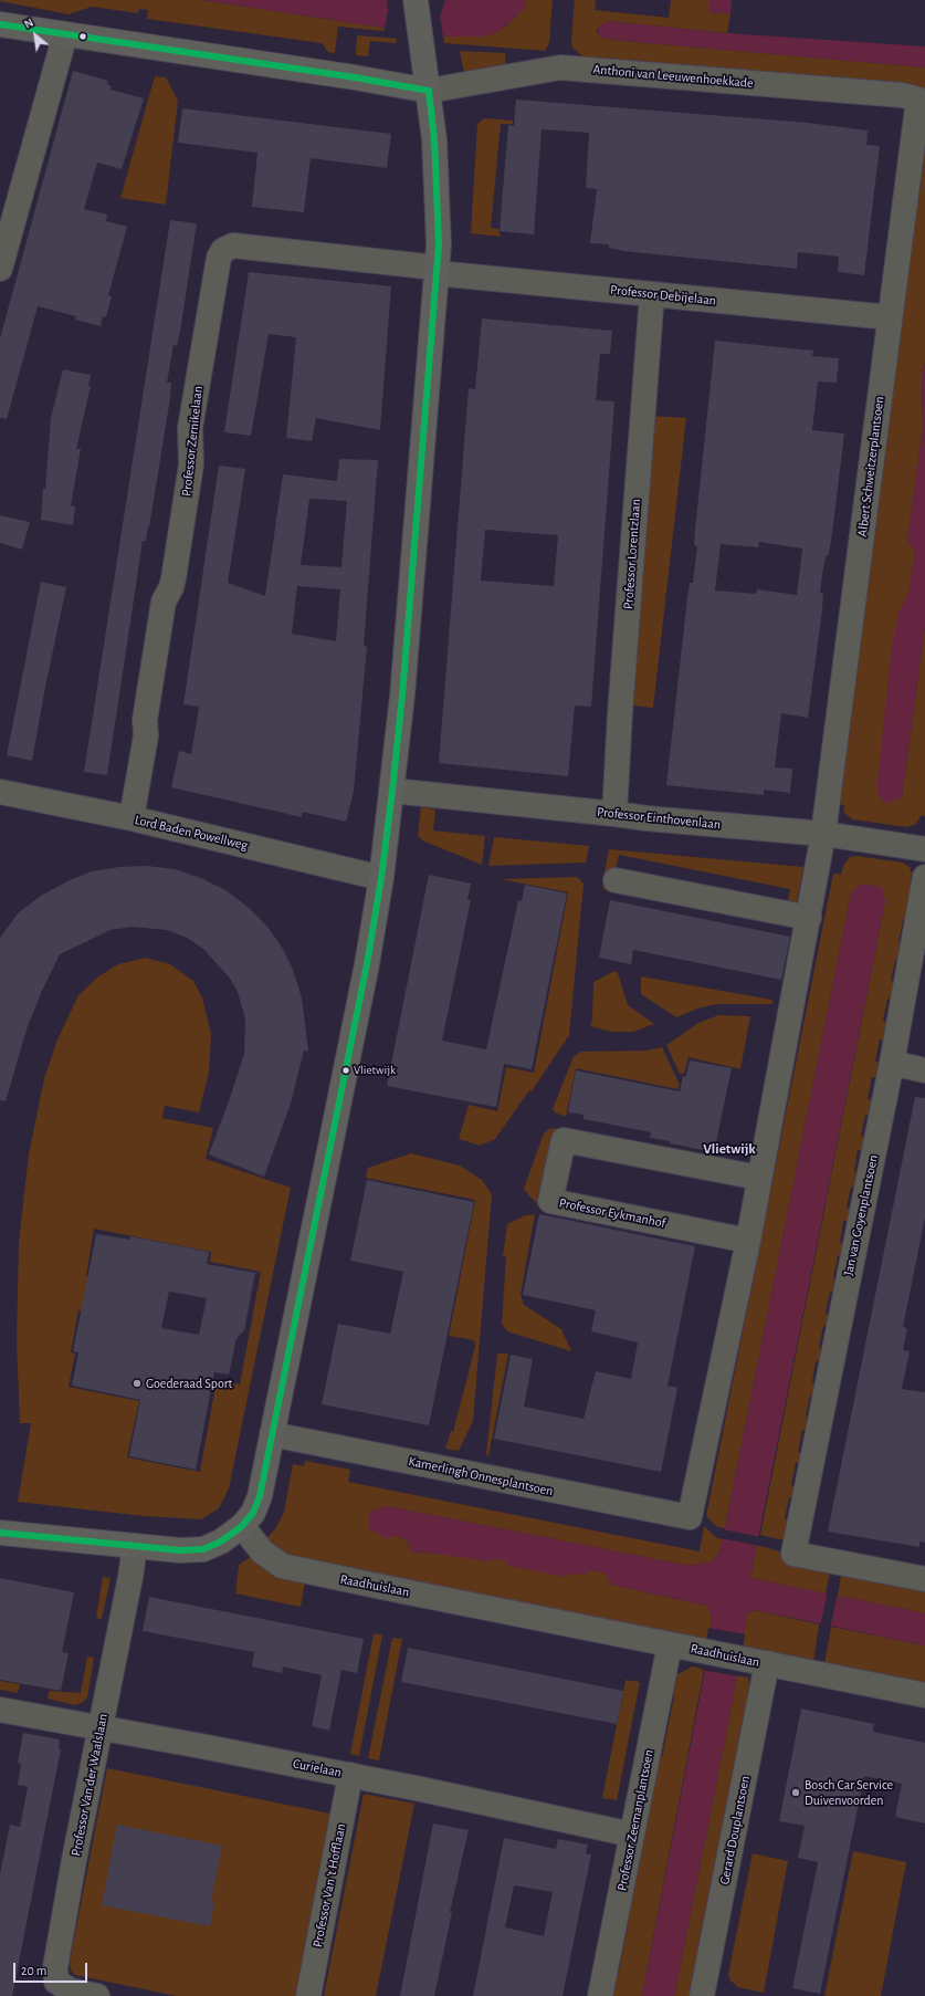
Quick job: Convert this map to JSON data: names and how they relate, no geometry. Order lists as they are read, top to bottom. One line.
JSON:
{"streets":{"street":["Anthoni van Leeuwenhoekkade","Professor Debijelaan","Professor Zernikelaan","Albert Schweitzerplantsoen","Professor Lorentzlaan","Professor Einthovenlaan","Lord Baden Powellweg","Professor Eykmanhof","Jan van Goyenplantsoen","Kamerlingh Onnesplantsoen","Raadhuislaan","Curielaan","Professor Van der Waalslaan","Professor Zeemanplantsoen","Gerard Douplantsoen","Professor Van 't Hofflaan"]},"crossings":[["Anthoni van Leeuwenhoekkade","Albert Schweitzerplantsoen"],["Professor Debijelaan","Professor Zernikelaan"],["Professor Debijelaan","Albert Schweitzerplantsoen"],["Professor Debijelaan","Professor Lorentzlaan"],["Professor Zernikelaan","Lord Baden Powellweg"],["Albert Schweitzerplantsoen","Professor Einthovenlaan"],["Professor Lorentzlaan","Professor Einthovenlaan"],["Professor Eykmanhof","Kamerlingh Onnesplantsoen"],["Raadhuislaan","Professor Zeemanplantsoen"],["Raadhuislaan","Gerard Douplantsoen"],["Curielaan","Professor Van der Waalslaan"],["Curielaan","Professor Zeemanplantsoen"],["Curielaan","Professor Van 't Hofflaan"]],"districts":["Vlietwijk"],"places":["Vlietwijk","Goederaad Sport","Bosch Car Service Duivenvoorden"],"scale_bar":"20 m","north":"top left"}
